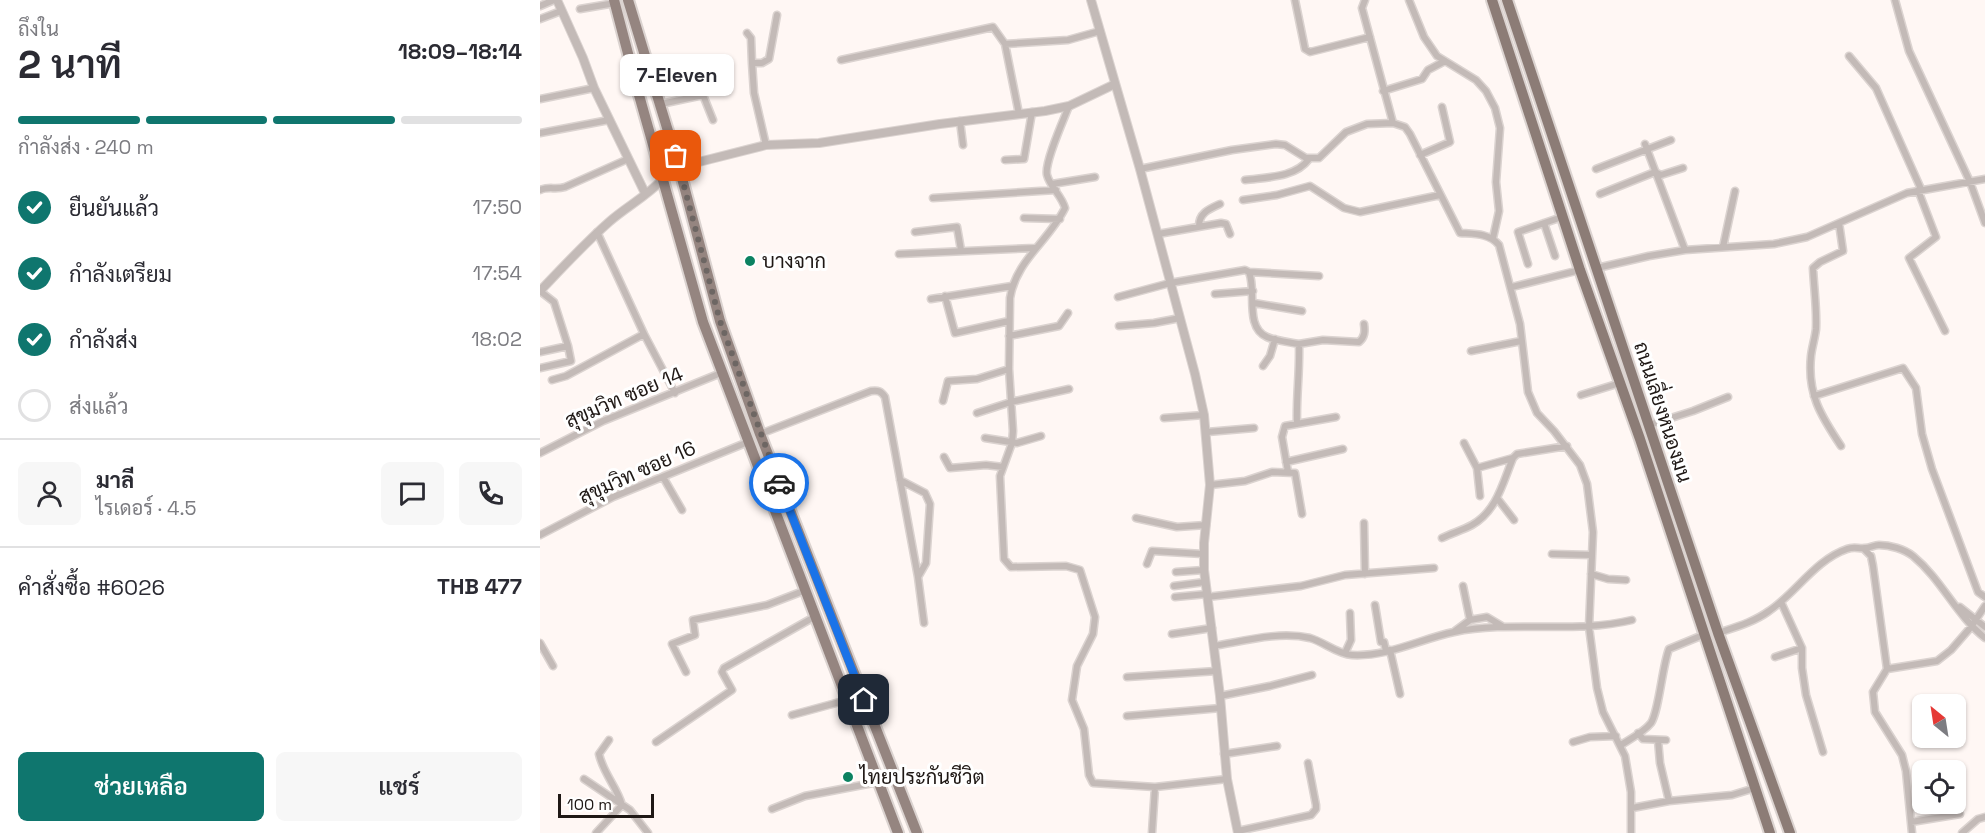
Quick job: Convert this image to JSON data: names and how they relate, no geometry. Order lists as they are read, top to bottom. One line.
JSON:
{"streets":{"highway":["ถนนเลี่ยงหนองมน"],"street":["สุขุมวิท ซอย 14","สุขุมวิท ซอย 16"]},"places":["7-Eleven","บางจาก","ไทยประกันชีวิต"],"scale_bar":"100 m","north":"top left","page":{"heading":["2 นาที","ถึงใน","18:09–18:14"],"panel":["มาลี","ไรเดอร์ · 4.5","คำสั่งซื้อ #6026","THB 477"],"bubble":"7-Eleven","bar":"กำลังส่ง · 240 m","list":[["ยืนยันแล้ว","17:50"],["กำลังเตรียม","17:54"],["กำลังส่ง","18:02"],"ส่งแล้ว"],"buttons":["ช่วยเหลือ","แชร์"],"scale":"100 m"}}
